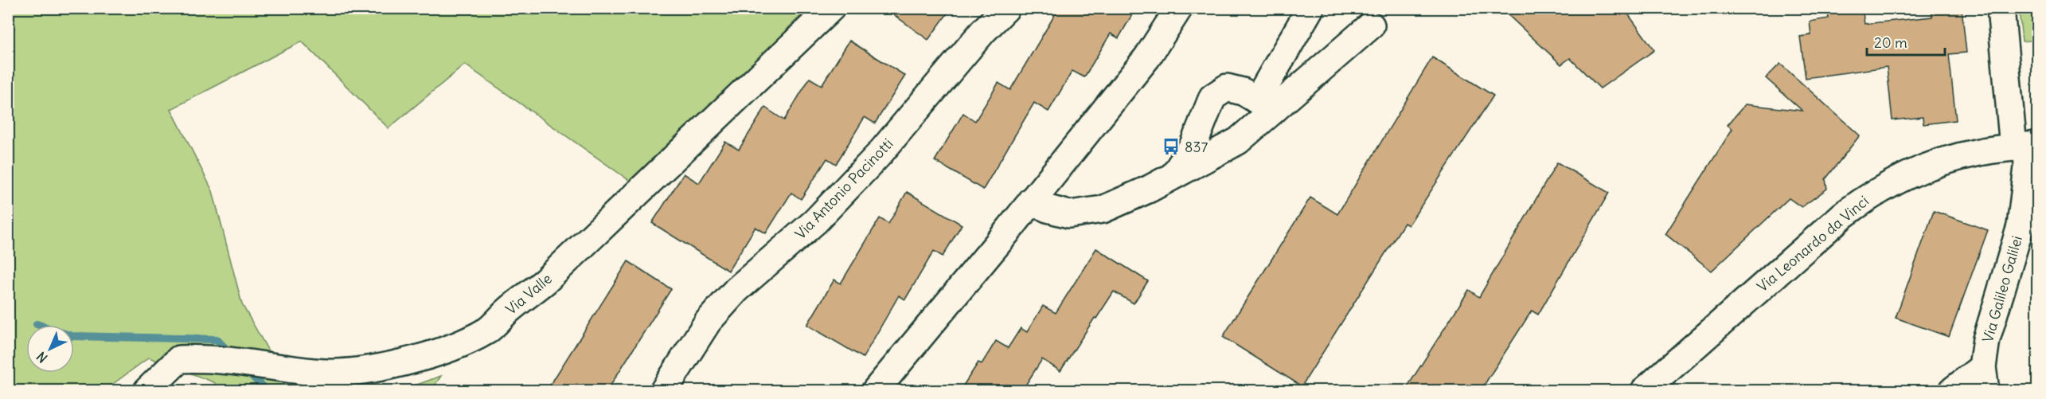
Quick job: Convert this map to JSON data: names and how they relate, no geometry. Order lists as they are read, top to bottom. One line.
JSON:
{"streets":{"street":["Via Antonio Pacinotti","Via Leonardo da Vinci","Via Galileo Galilei","Via Valle"]},"crossings":[["Via Leonardo da Vinci","Via Galileo Galilei"]],"places":{"bus stop":["837"]},"scale_bar":"20 m","north":"bottom left"}
